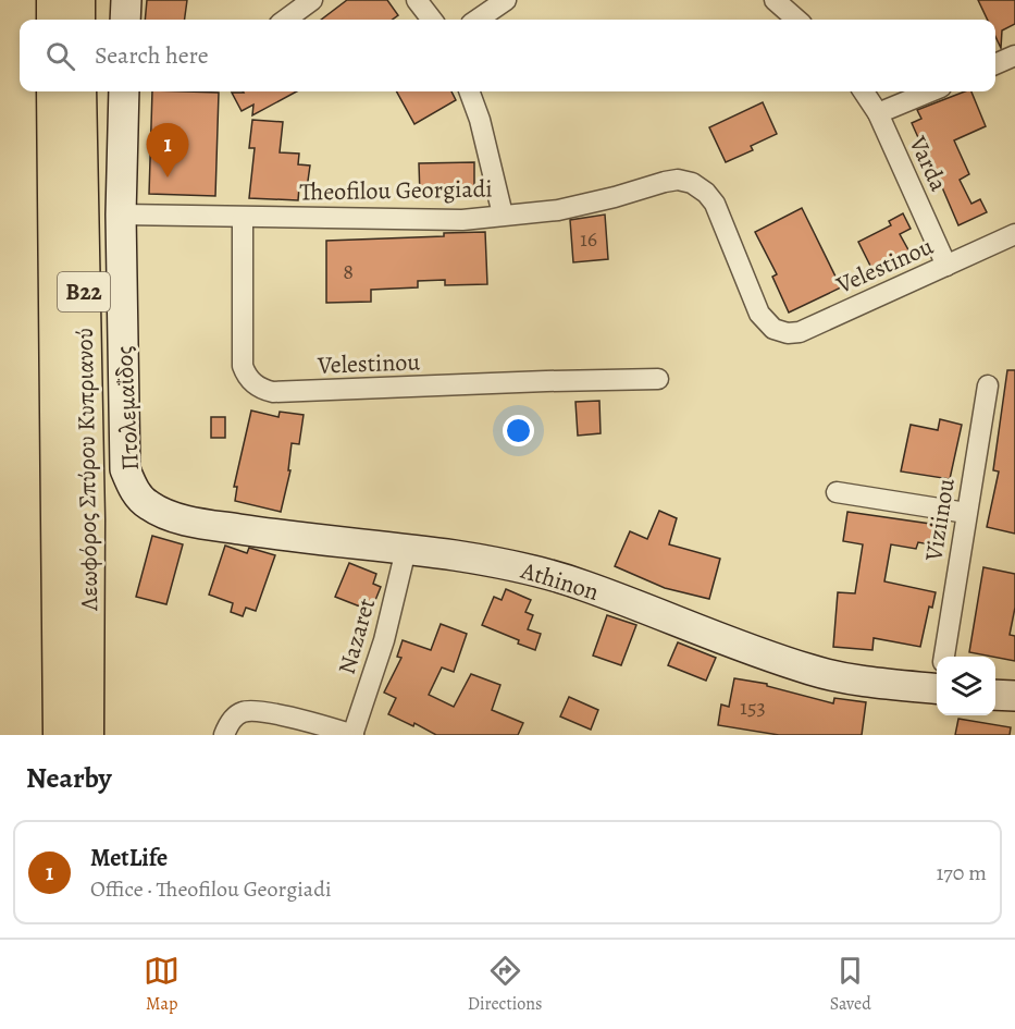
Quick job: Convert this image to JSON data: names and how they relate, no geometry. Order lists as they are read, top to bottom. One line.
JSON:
{"streets":{"main road":["B22","Λεωφόρος Σπύρου Κυπριανού"],"street":["Varda","Theofilou Georgiadi","Velestinou","Πτολεμαΐδος","Viziinou","Athinon","Nazaret"]},"crossings":[["Varda","Velestinou"],["Theofilou Georgiadi","Velestinou"],["Theofilou Georgiadi","Πτολεμαΐδος"],["Πτολεμαΐδος","Athinon"],["Athinon","Nazaret"]],"house_numbers":["16","8","153"],"page":{"search":"Search here","pins":"1","heading":"Nearby","list":[{"mark":"1","name":"MetLife","note":"Office · Theofilou Georgiadi","value":"170 m"}],"nav":["Map","Directions","Saved"]}}
